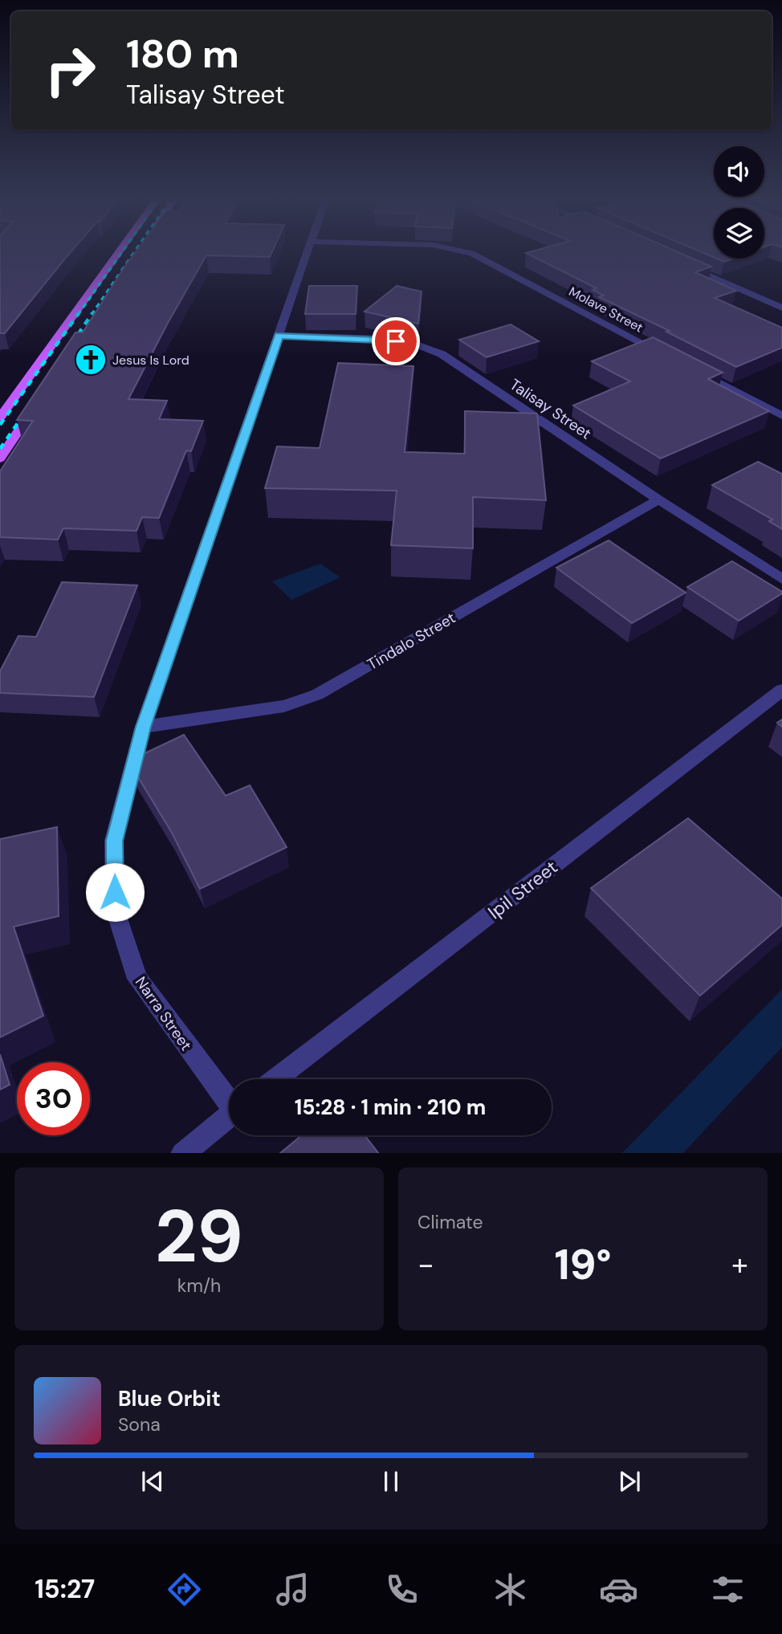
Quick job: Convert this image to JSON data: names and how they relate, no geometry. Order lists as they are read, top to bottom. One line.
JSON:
{"streets":{"street":["Molave Street","Talisay Street","Tindalo Street","Ipil Street","Narra Street"]},"crossings":[["Talisay Street","Tindalo Street"],["Talisay Street","Narra Street"],["Tindalo Street","Narra Street"]],"places":{"church":["Jesus Is Lord"]},"page":{"turn":["180 m","Talisay Street"],"limit":"30","trip":"15:28 · 1 min · 210 m","tile":[["29","km/h"],"Climate"],"heat":["−","19°","+"],"song":["Blue Orbit","Sona"],"tabs":"15:27"}}
